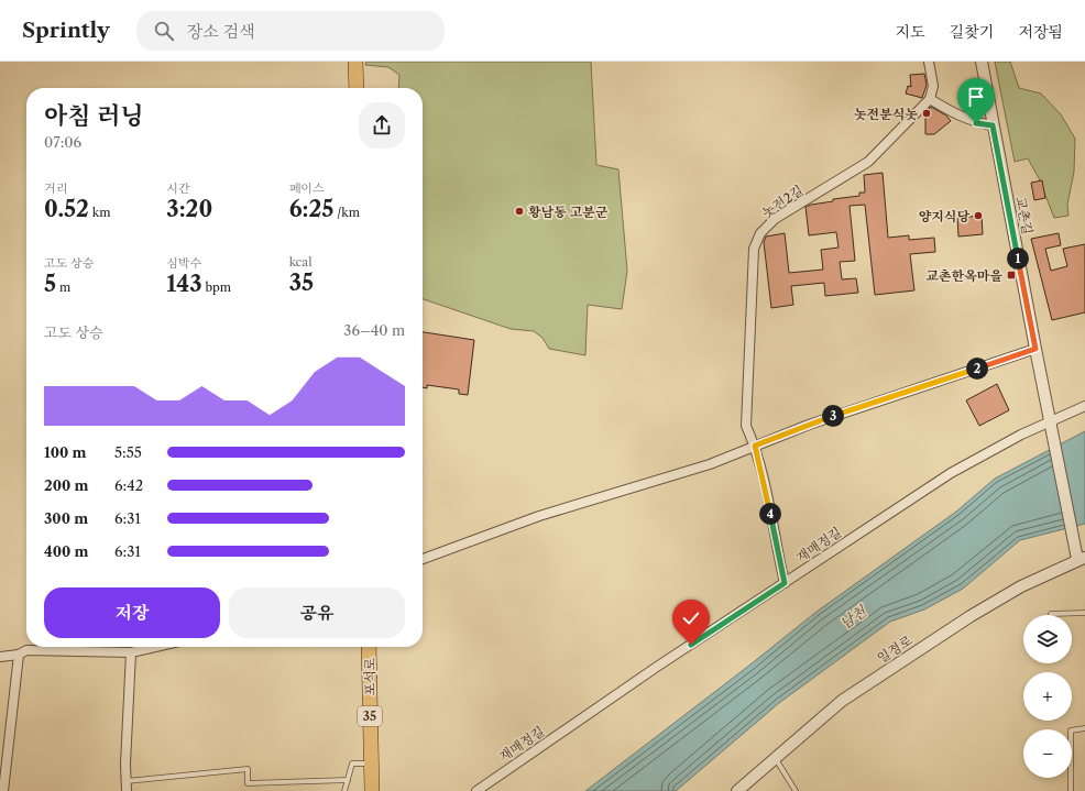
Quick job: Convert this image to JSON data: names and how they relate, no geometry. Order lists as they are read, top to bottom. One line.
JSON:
{"streets":{"main road":["포석로","35"],"street":["놋전2길","교촌길","재매정길","일정로"]},"crossings":[["놋전2길","재매정길"],["교촌길","재매정길"],["교촌길","일정로"]],"water":["남천"],"places":{"other":["놋전분식놋","황남동 고분군","양지식당"],"transit":["교촌한옥마을"]},"page":{"header":"Sprintly","search":"장소 검색","nav":["지도","길찾기","저장됨"],"heading":["아침 러닝","07:06"],"stats":[["거리","0.52 km"],["시간","3:20"],["페이스","6:25 /km"],["고도 상승","5 m"],["심박수","143 bpm"],["kcal","35"]],"pins":["1","2","3","4"],"chart":["고도 상승","36–40 m"],"list":[{"name":"100 m","note":"5:55"},{"name":"200 m","note":"6:42"},{"name":"300 m","note":"6:31"},{"name":"400 m","note":"6:31"}],"buttons":["저장","공유"],"map_buttons":["+","−"]}}
